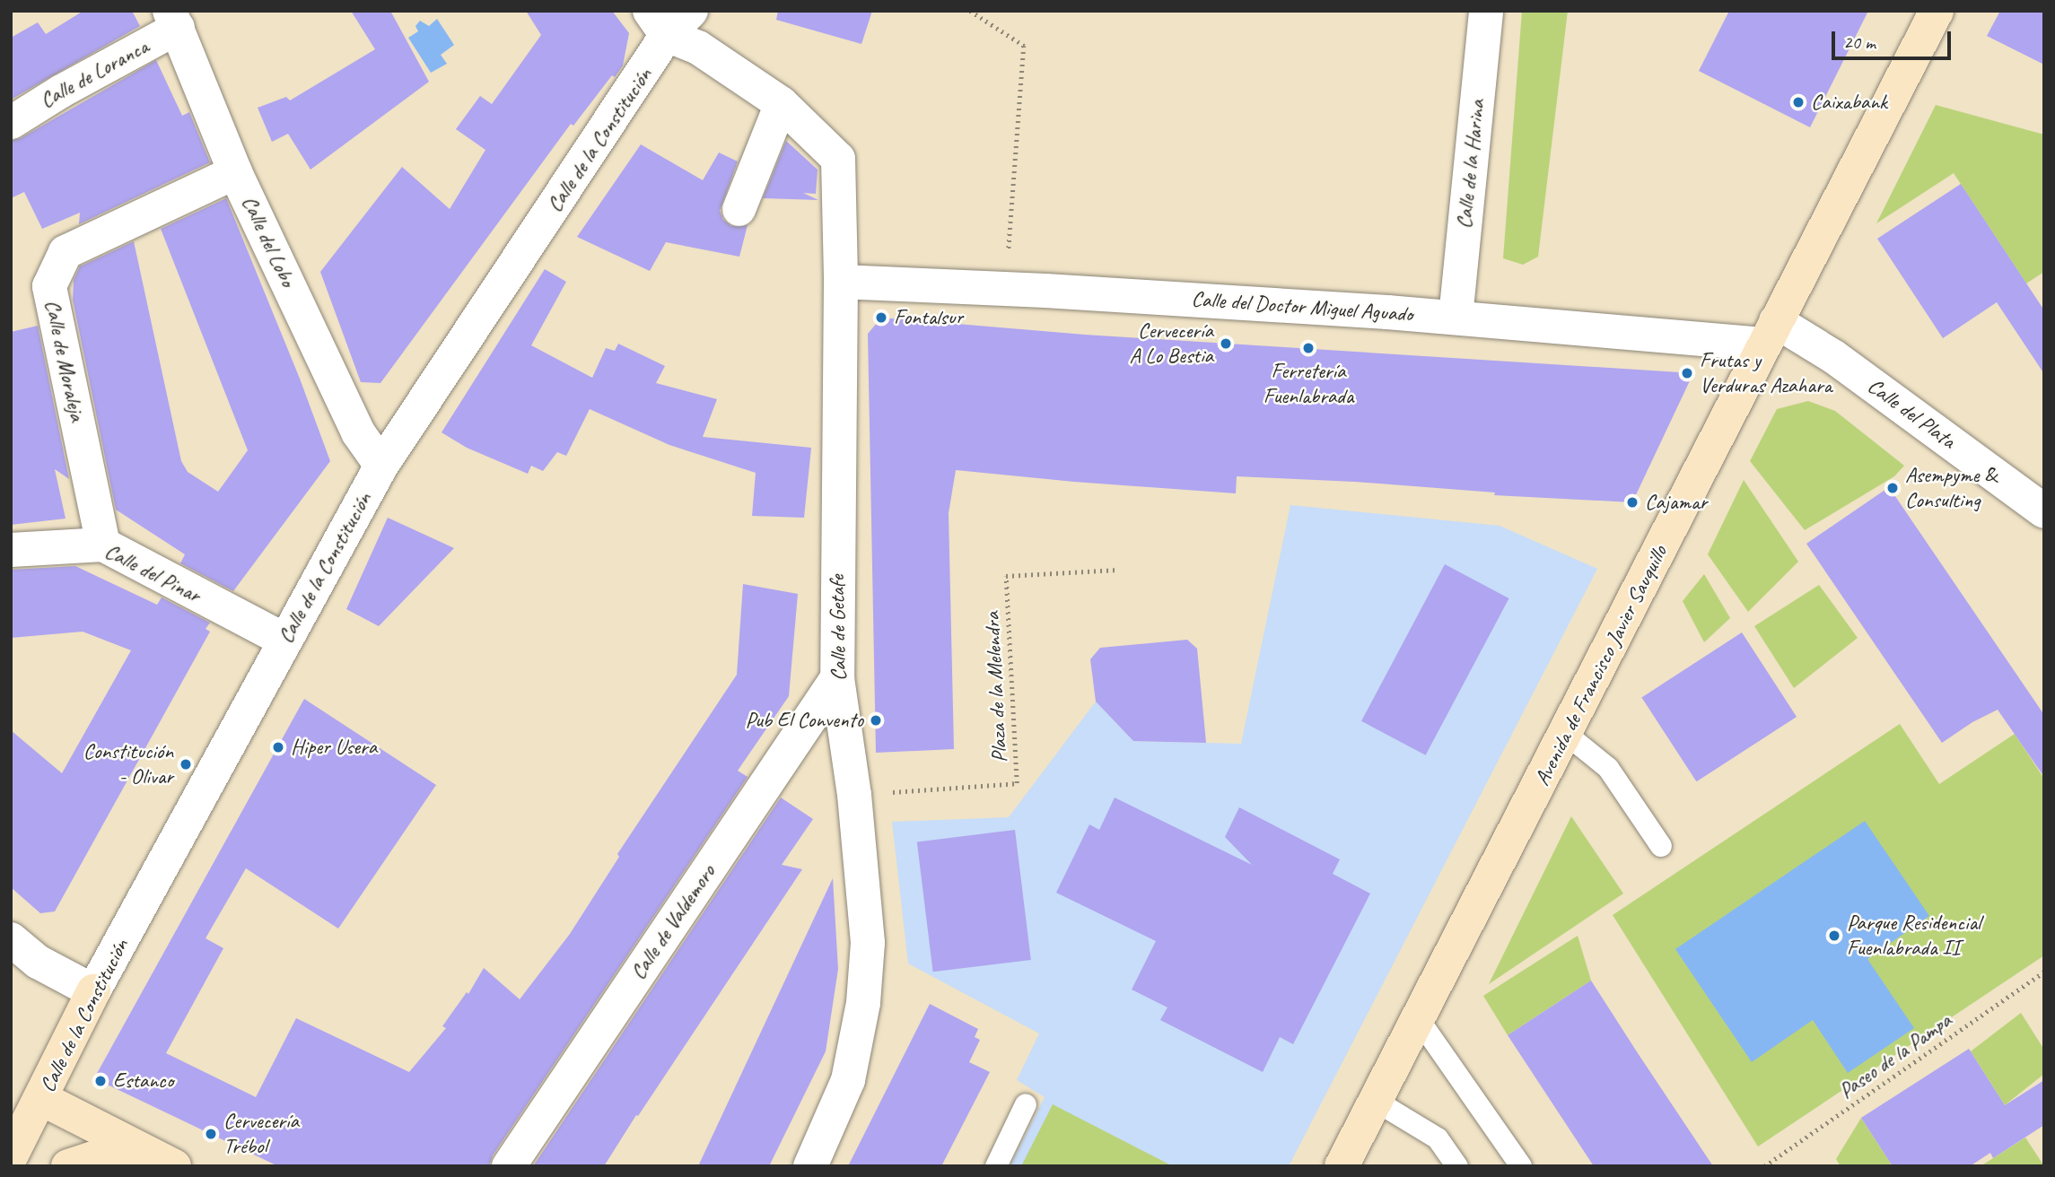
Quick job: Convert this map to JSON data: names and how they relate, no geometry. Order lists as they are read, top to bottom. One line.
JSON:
{"streets":{"main road":["Calle de la Constitución","Avenida de Francisco Javier Sauquillo"],"street":["Calle de Loranca","Calle de la Harina","Calle del Lobo","Calle del Doctor Miguel Aguado","Calle de Moraleja","Calle del Plata","Calle del Pinar","Calle de Getafe","Calle de Valdemoro"],"path":["Plaza de la Melendra","Paseo de la Pampa"]},"crossings":[["Calle de Loranca","Calle del Lobo"],["Calle de la Constitución","Calle del Lobo"],["Calle de la Constitución","Calle del Pinar"],["Calle de la Constitución","Calle de Getafe"],["Calle de la Harina","Calle del Doctor Miguel Aguado"],["Calle del Lobo","Calle de Moraleja"],["Calle del Doctor Miguel Aguado","Calle del Plata"],["Calle del Doctor Miguel Aguado","Calle de Getafe"],["Calle del Doctor Miguel Aguado","Avenida de Francisco Javier Sauquillo"],["Calle de Moraleja","Calle del Pinar"],["Calle del Plata","Avenida de Francisco Javier Sauquillo"],["Calle de Getafe","Plaza de la Melendra"],["Calle de Getafe","Calle de Valdemoro"]],"places":["Caixabank","Fontalsur","Cervecería A Lo Bestia","Ferretería Fuenlabrada","Frutas y Verduras Azahara","Asempyme & Consulting","Cajamar","Pub El Convento","Hiper Usera","Constitución - Olivar","Parque Residencial Fuenlabrada II","Estanco","Cervecería Trébol"],"scale_bar":"20 m"}
